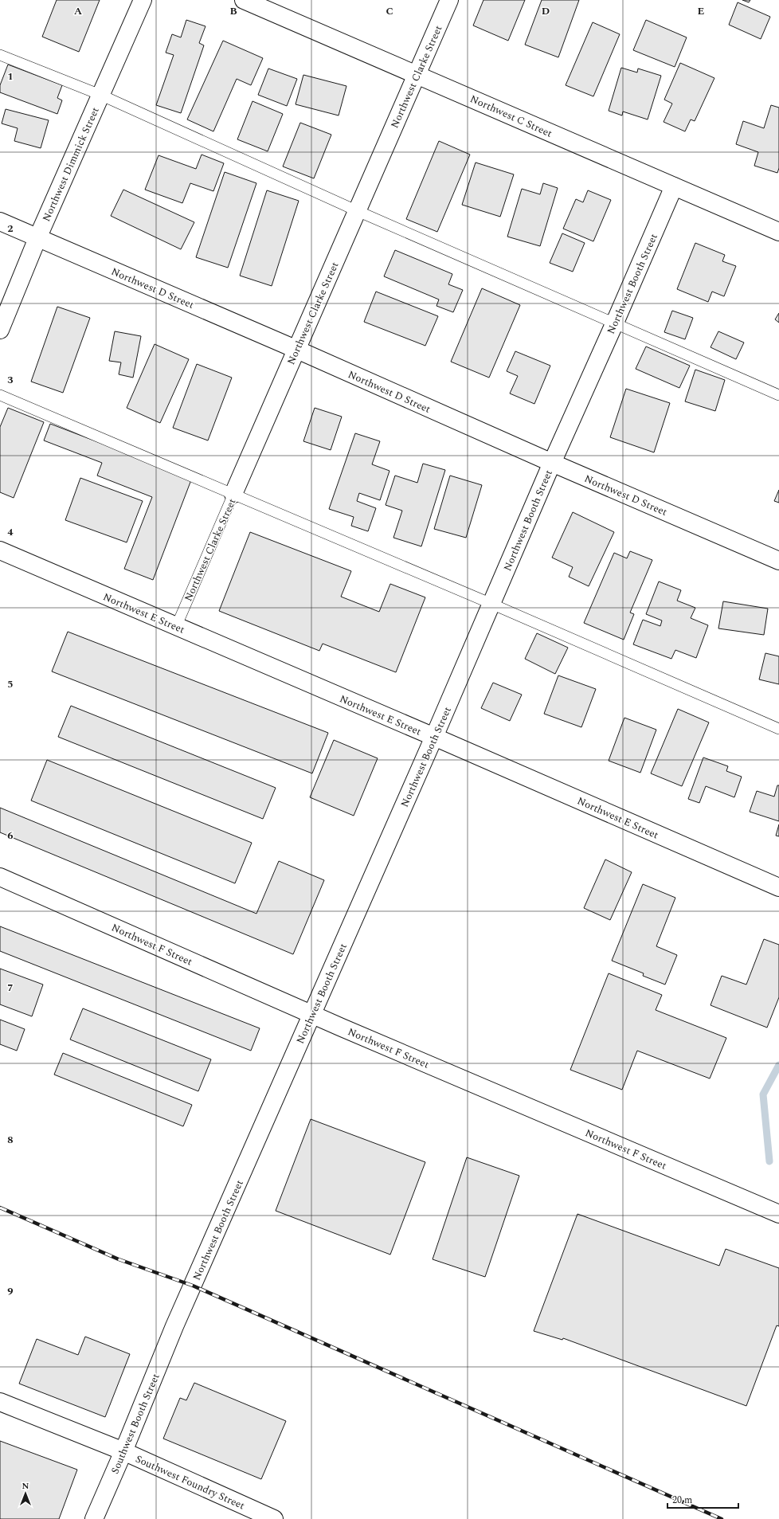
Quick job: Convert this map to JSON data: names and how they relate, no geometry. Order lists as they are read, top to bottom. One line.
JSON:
{"streets":{"street":["Northwest Clarke Street","Northwest C Street","Northwest Dimmick Street","Northwest Booth Street","Northwest D Street","Northwest E Street","Northwest F Street","Southwest Booth Street","Southwest Foundry Street"]},"crossings":[["Northwest Clarke Street","Northwest C Street"],["Northwest Clarke Street","Northwest D Street"],["Northwest Clarke Street","Northwest E Street"],["Northwest C Street","Northwest Booth Street"],["Northwest Dimmick Street","Northwest D Street"],["Northwest Booth Street","Northwest D Street"],["Northwest Booth Street","Northwest E Street"],["Northwest Booth Street","Northwest F Street"],["Northwest Booth Street","Southwest Booth Street"],["Southwest Booth Street","Southwest Foundry Street"]],"scale_bar":"20 m","north":"top","grid":{"columns":["A","B","C","D","E"],"rows":["1","2","3","4","5","6","7","8","9"]}}
